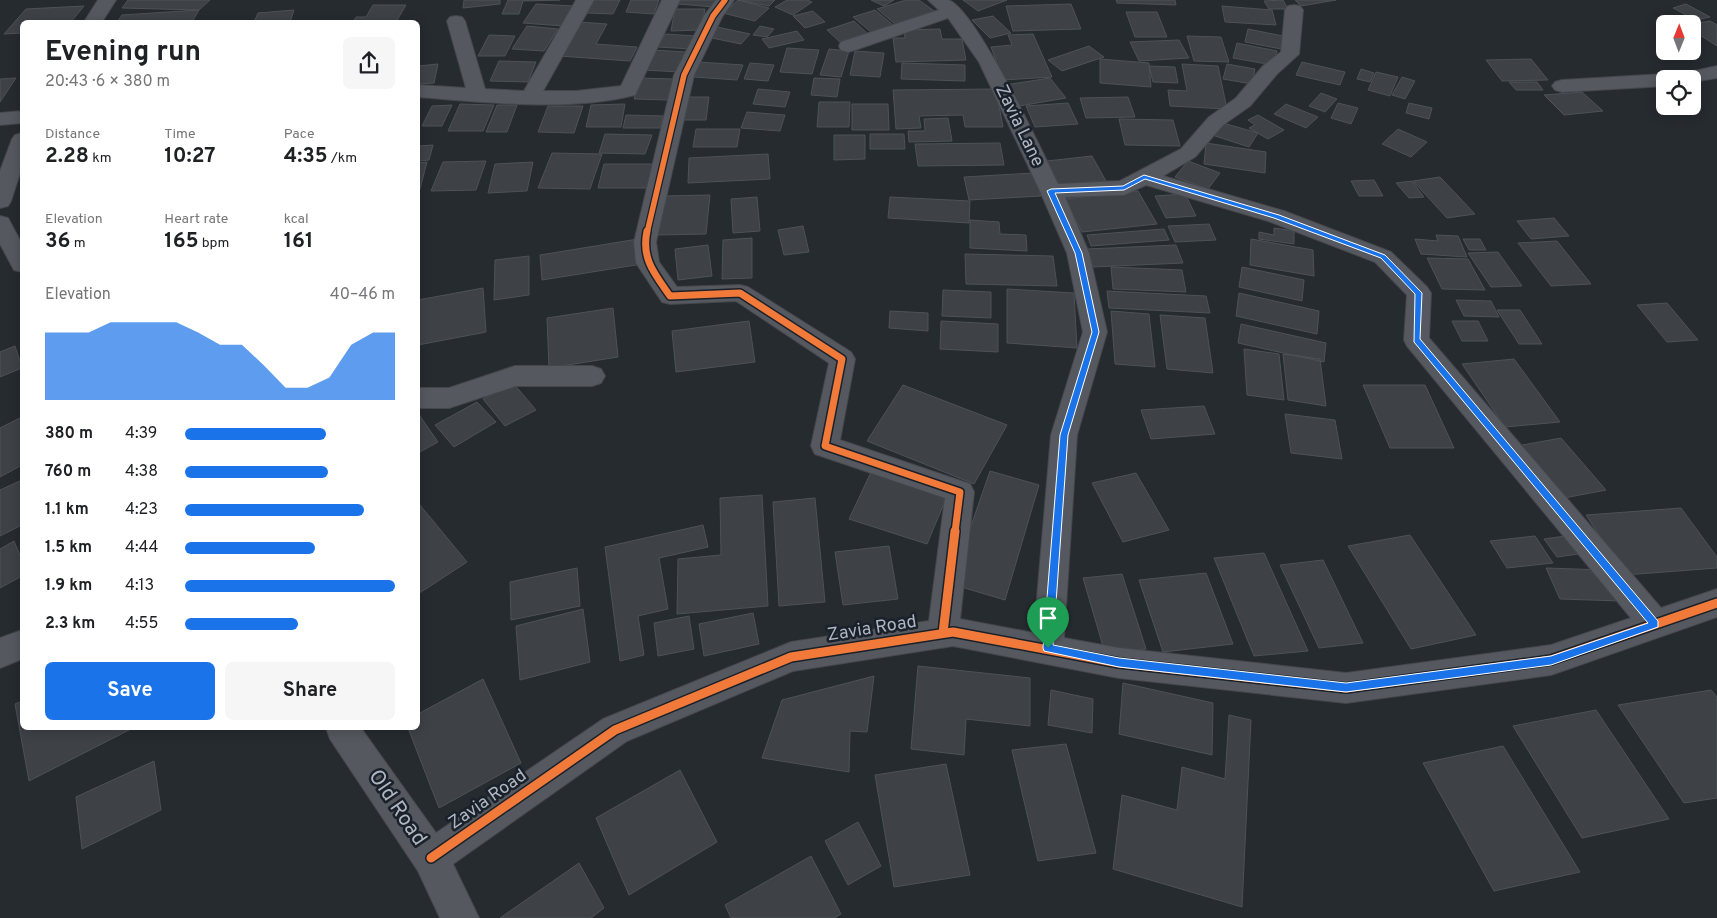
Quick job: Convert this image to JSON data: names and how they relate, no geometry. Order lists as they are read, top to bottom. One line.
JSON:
{"streets":{"street":["Zavia Lane","Zavia Road","Old Road"]},"crossings":[["Zavia Lane","Zavia Road"],["Zavia Road","Old Road"]],"north":"top","page":{"heading":["Evening run","20:43 · 6 × 380 m"],"stats":[["Distance","2.28 km"],["Time","10:27"],["Pace","4:35 /km"],["Elevation","36 m"],["Heart rate","165 bpm"],["kcal","161"]],"chart":["Elevation","40–46 m"],"list":[{"name":"380 m","note":"4:39"},{"name":"760 m","note":"4:38"},{"name":"1.1 km","note":"4:23"},{"name":"1.5 km","note":"4:44"},{"name":"1.9 km","note":"4:13"},{"name":"2.3 km","note":"4:55"}],"buttons":["Save","Share"]}}
